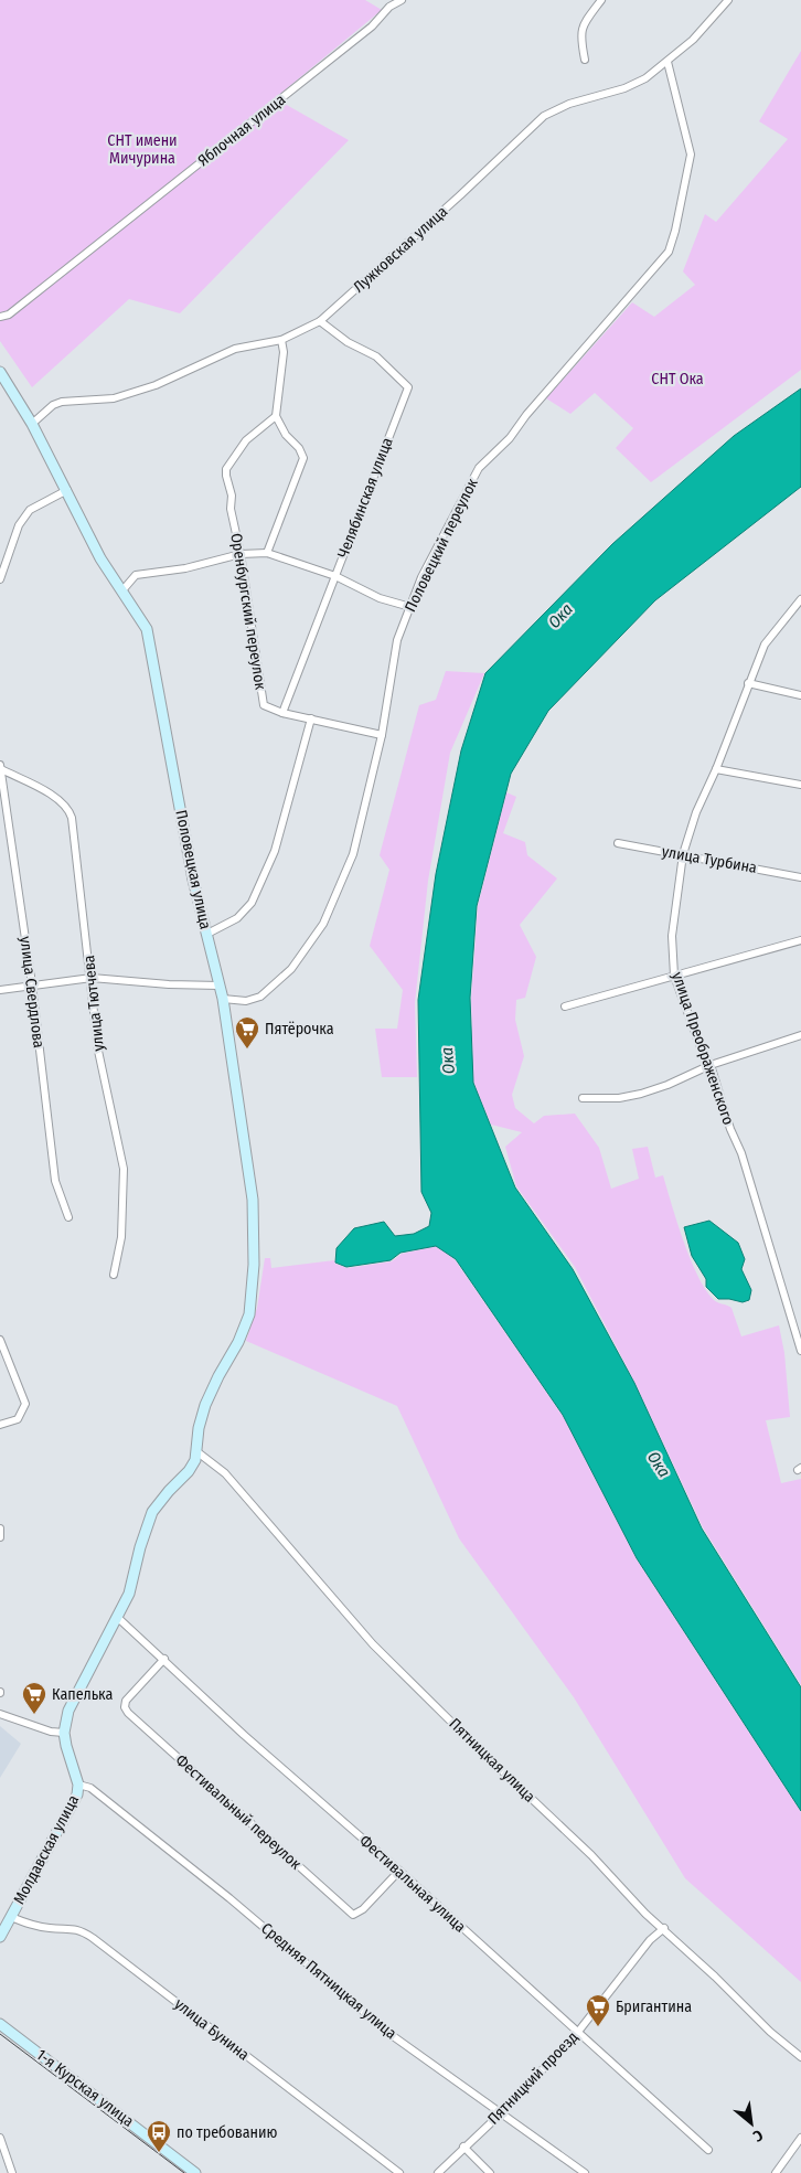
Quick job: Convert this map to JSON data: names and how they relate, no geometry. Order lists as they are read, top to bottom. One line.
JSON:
{"streets":{"street":["Яблочная улица","Лужковская улица","Челябинская улица","Половецкий переулок","Оренбургский переулок","улица Турбина","Половецкая улица","улица Свердлова","улица Тютчева","улица Преображенского","Пятницкая улица","Фестивальный переулок","Молдавская улица","Фестивальная улица","Средняя Пятницкая улица","улица Бунина","Пятницкий проезд","1-я Курская улица"]},"crossings":[["Лужковская улица","Челябинская улица"],["Лужковская улица","Половецкий переулок"],["Лужковская улица","Половецкая улица"],["Челябинская улица","Оренбургский переулок"],["Половецкий переулок","Оренбургский переулок"],["Половецкий переулок","Половецкая улица"],["улица Турбина","улица Преображенского"],["Половецкая улица","Молдавская улица"],["улица Свердлова","улица Тютчева"],["Пятницкая улица","Молдавская улица"],["Пятницкая улица","Пятницкий проезд"],["Фестивальный переулок","Фестивальная улица"],["Молдавская улица","Фестивальная улица"],["Молдавская улица","Средняя Пятницкая улица"],["Молдавская улица","улица Бунина"],["Фестивальная улица","Пятницкий проезд"],["Средняя Пятницкая улица","Пятницкий проезд"]],"water":["Ока"],"parks":["СНТ имени Мичурина","СНТ Ока"],"places":{"supermarket":["Пятёрочка","Капелька","Бригантина"],"bus stop":["по требованию"]},"north":"bottom right"}
